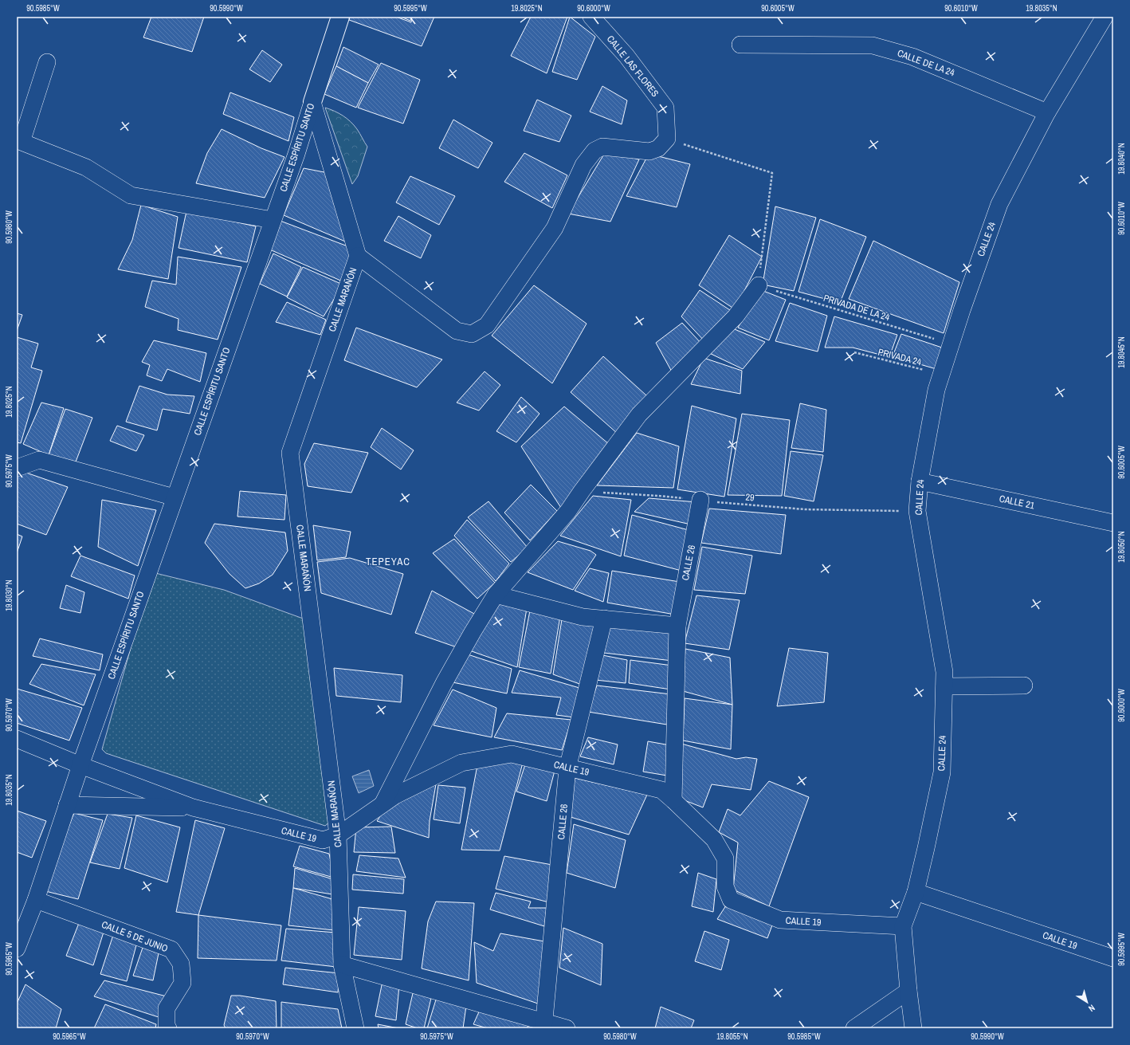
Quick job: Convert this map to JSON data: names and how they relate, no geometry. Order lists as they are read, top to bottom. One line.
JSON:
{"streets":{"street":["CALLE DE LA 24","CALLE LAS FLORES","CALLE ESPÍRITU SANTO","CALLE 24","CALLE MARAÑÓN","CALLE 21","CALLE 26","CALLE 19","CALLE 5 DE JUNIO"],"path":["PRIVADA DE LA 24","PRIVADA 24","29"]},"crossings":[["CALLE DE LA 24","CALLE 24"],["CALLE ESPÍRITU SANTO","CALLE MARAÑÓN"],["CALLE ESPÍRITU SANTO","CALLE 19"],["CALLE ESPÍRITU SANTO","CALLE 5 DE JUNIO"],["CALLE 24","PRIVADA DE LA 24"],["CALLE 24","PRIVADA 24"],["CALLE 24","29"],["CALLE 24","CALLE 21"],["CALLE 24","CALLE 19"],["CALLE MARAÑÓN","CALLE 19"],["29","CALLE 26"],["CALLE 26","CALLE 19"]],"districts":["TEPEYAC"],"north":"bottom right","coordinates":["90.5985°W","90.5990°W","90.5995°W","19.8025°N","90.6000°W","90.6005°W","90.6010°W","19.8035°N","19.8040°N","90.5980°W","19.8045°N","90.5975°W","19.8050°N","19.8030°N","90.5970°W","90.5965°W","19.8055°N"]}
